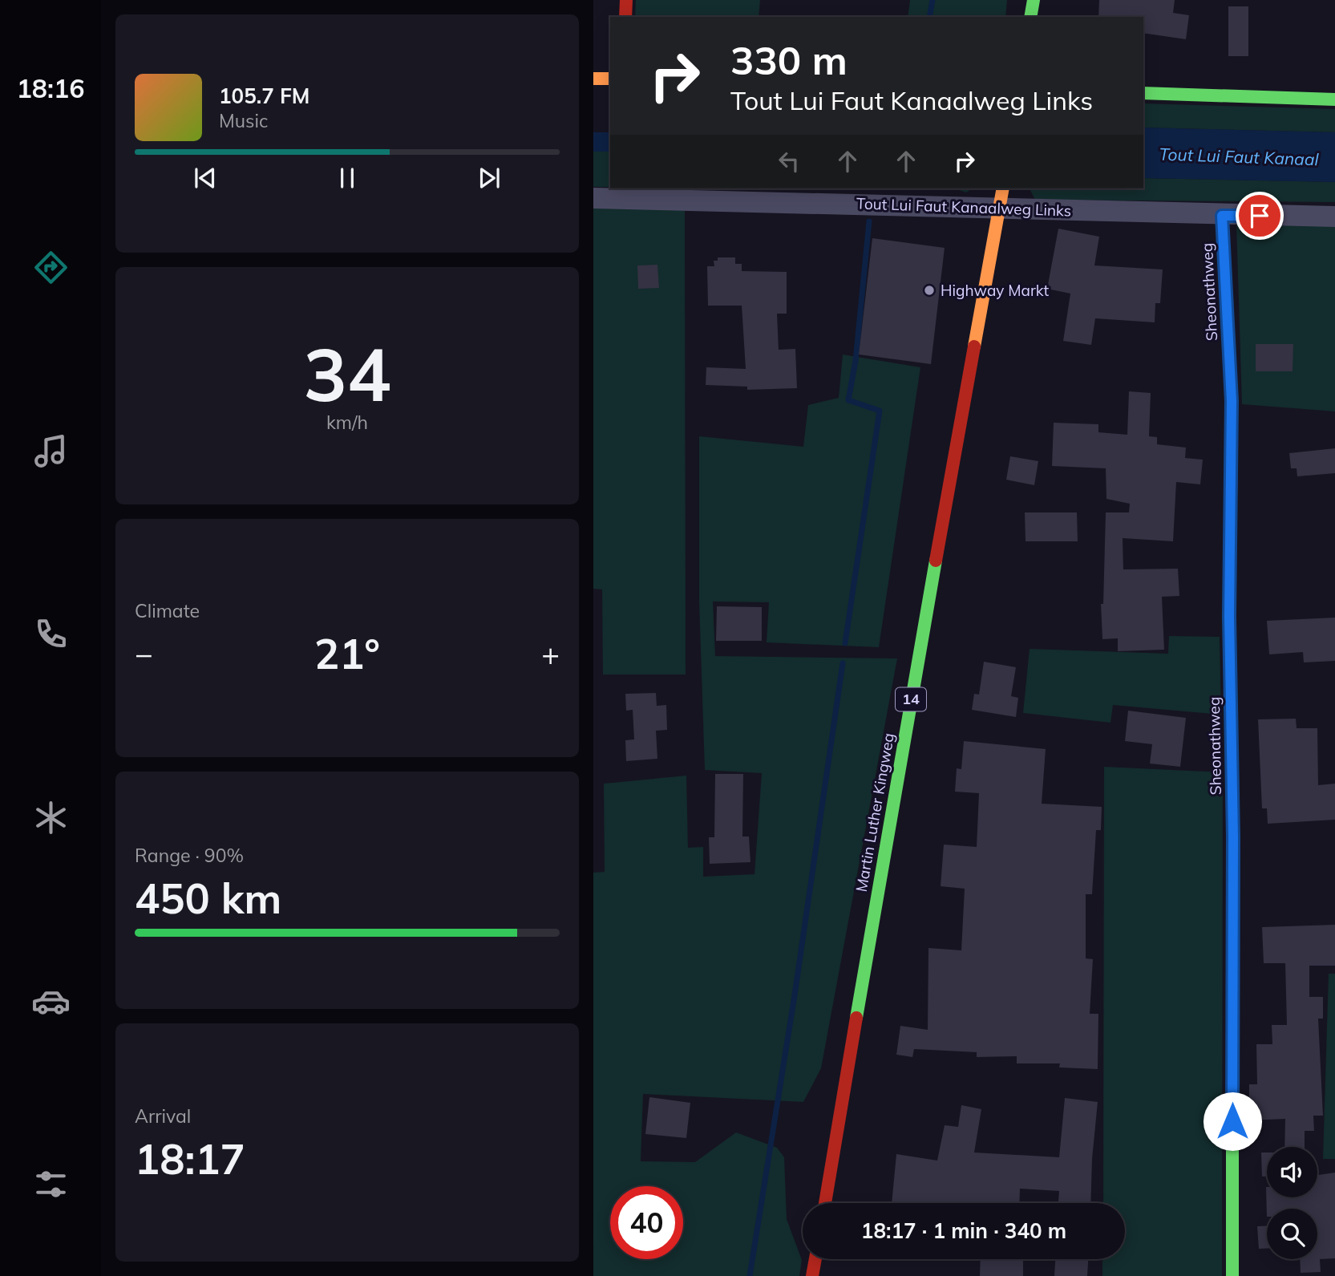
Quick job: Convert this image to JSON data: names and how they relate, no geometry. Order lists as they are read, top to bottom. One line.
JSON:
{"streets":{"street":["Tout Lui Faut Kanaalweg Links","Sheonathweg","14","Martin Luther Kingweg"]},"crossings":[["Tout Lui Faut Kanaalweg Links","Sheonathweg"],["Tout Lui Faut Kanaalweg Links","Martin Luther Kingweg"]],"water":["Tout Lui Faut Kanaal"],"places":["Highway Markt"],"page":{"tabs":"18:16","turn":["330 m","Tout Lui Faut Kanaalweg Links"],"song":["105.7 FM","Music"],"tile":[["34","km/h"],"Climate",["Range · 90%","450 km"],["Arrival","18:17"]],"heat":["−","21°","+"],"limit":"40","trip":"18:17 · 1 min · 340 m"}}
